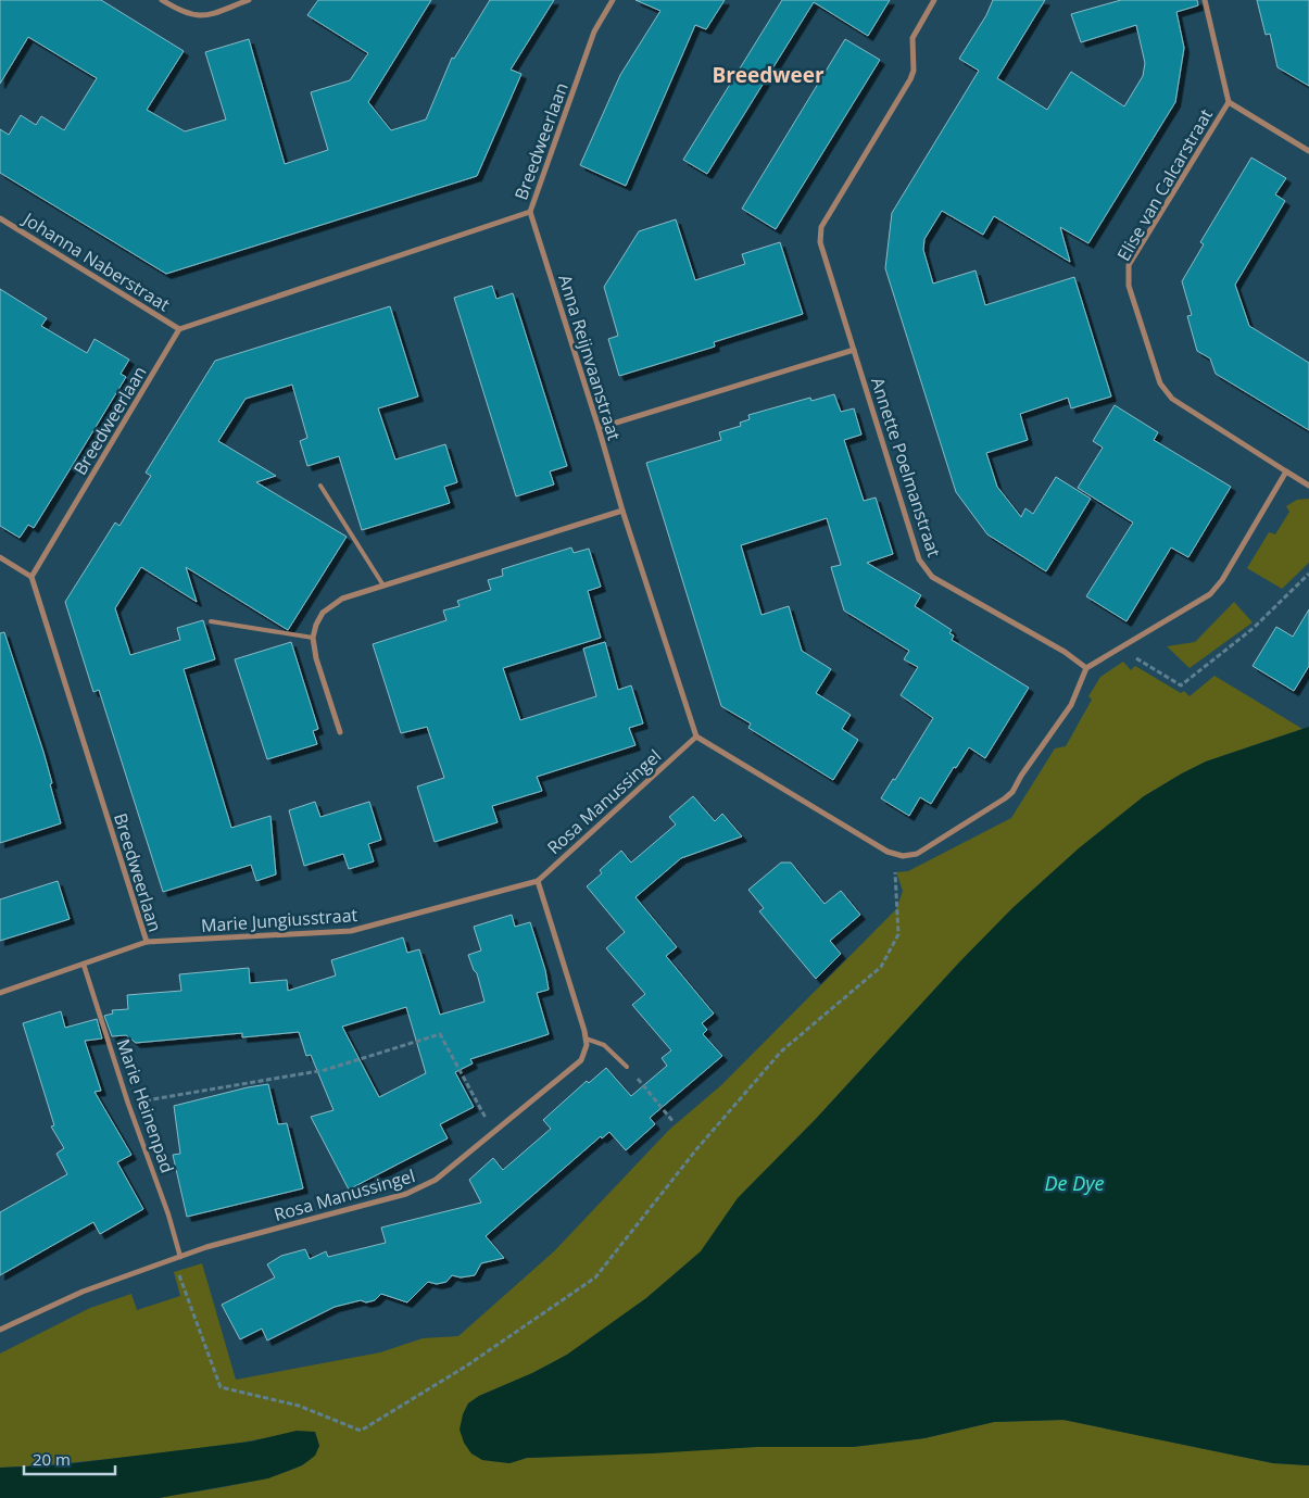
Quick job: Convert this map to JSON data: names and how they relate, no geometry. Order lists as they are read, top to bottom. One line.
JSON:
{"streets":{"street":["Breedweerlaan","Elise van Calcarstraat","Johanna Naberstraat","Anna Reijnvaanstraat","Annette Poelmanstraat","Rosa Manussingel","Marie Jungiusstraat","Marie Heinenpad"]},"crossings":[["Breedweerlaan","Johanna Naberstraat"],["Breedweerlaan","Anna Reijnvaanstraat"],["Breedweerlaan","Marie Jungiusstraat"],["Breedweerlaan","Marie Heinenpad"],["Anna Reijnvaanstraat","Rosa Manussingel"],["Rosa Manussingel","Marie Jungiusstraat"],["Rosa Manussingel","Marie Heinenpad"]],"districts":["Breedweer"],"water":["De Dye"],"scale_bar":"20 m"}
